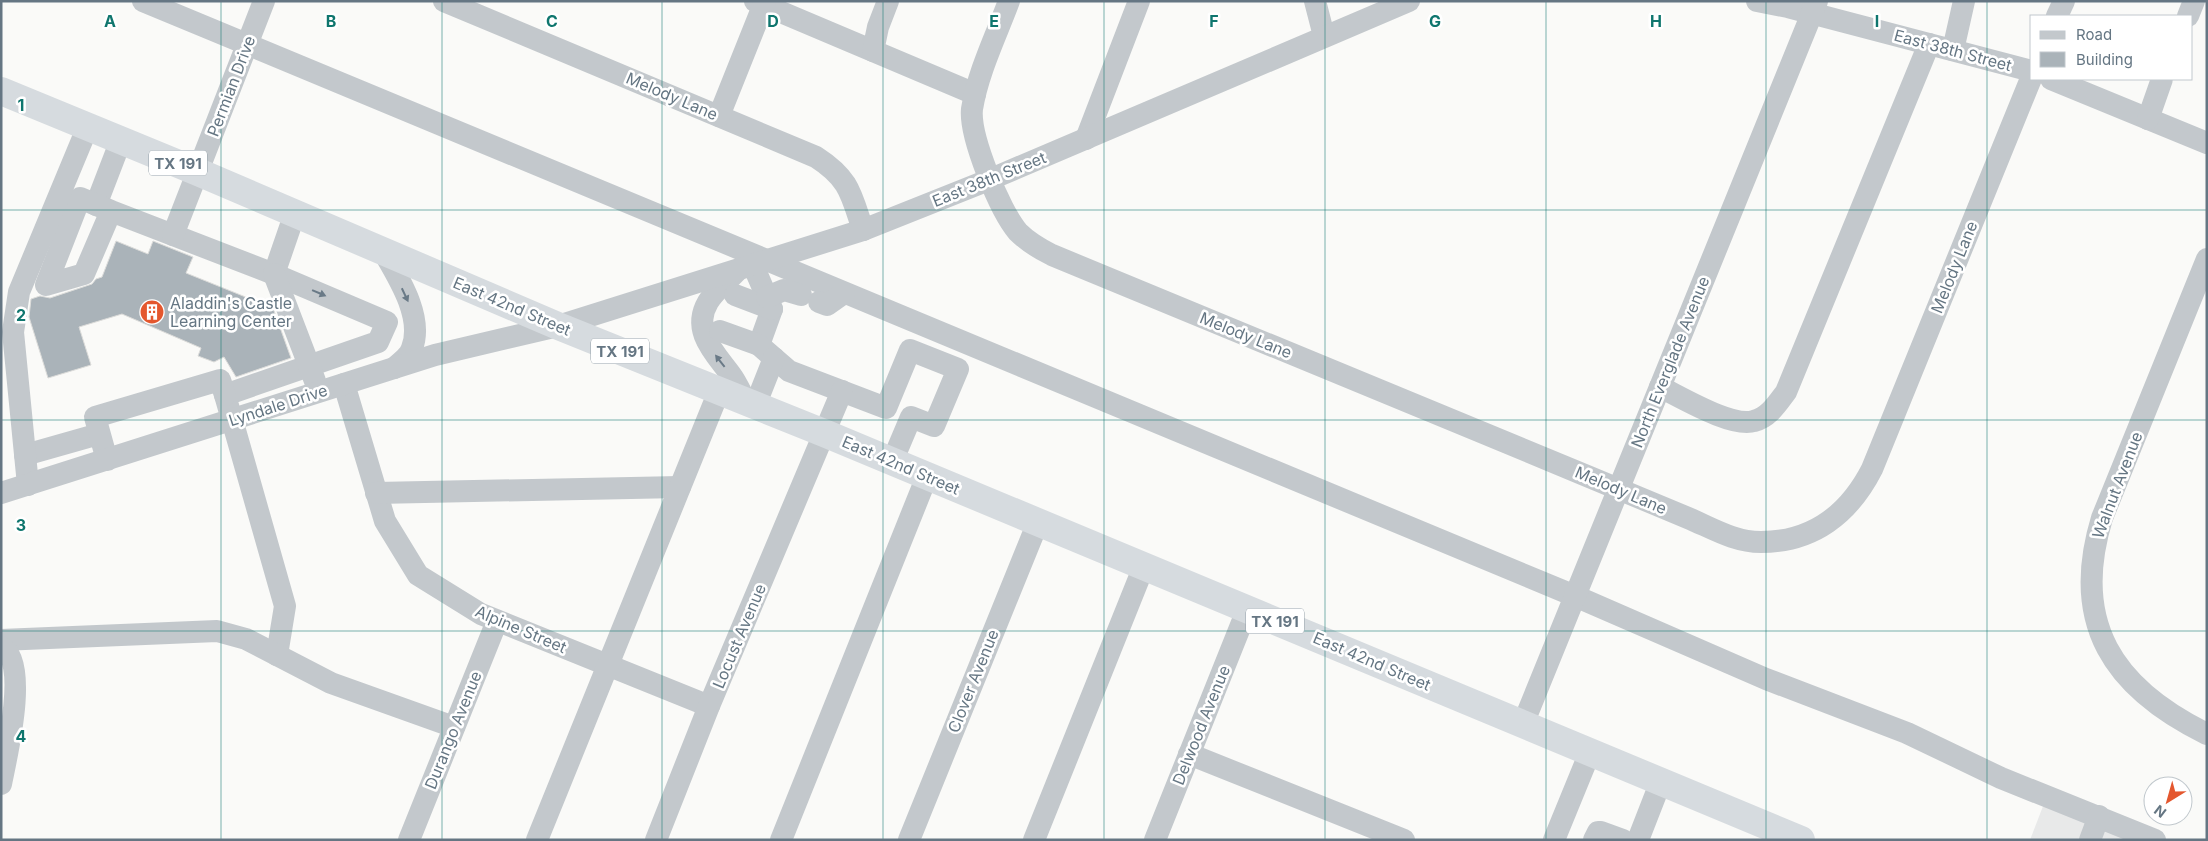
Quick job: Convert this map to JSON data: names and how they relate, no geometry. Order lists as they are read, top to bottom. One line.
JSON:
{"streets":{"highway":["TX 191","East 42nd Street"],"street":["East 38th Street","Permian Drive","Melody Lane","North Everglade Avenue","Lyndale Drive","Walnut Avenue","Alpine Street","Locust Avenue","Clover Avenue","Delwood Avenue","Durango Avenue"]},"crossings":[["East 38th Street","Melody Lane"],["East 38th Street","East 42nd Street"],["East 38th Street","North Everglade Avenue"],["East 38th Street","Lyndale Drive"],["Permian Drive","East 42nd Street"],["Melody Lane","North Everglade Avenue"],["East 42nd Street","North Everglade Avenue"],["East 42nd Street","Lyndale Drive"],["East 42nd Street","Locust Avenue"],["East 42nd Street","Clover Avenue"],["East 42nd Street","Delwood Avenue"],["Lyndale Drive","Alpine Street"],["Alpine Street","Locust Avenue"],["Alpine Street","Durango Avenue"]],"places":{"building":["Aladdin's Castle Learning Center"]},"legend":["Road","Building"],"north":"bottom left","grid":{"columns":["A","B","C","D","E","F","G","H","I"],"rows":["1","2","3","4"]}}
